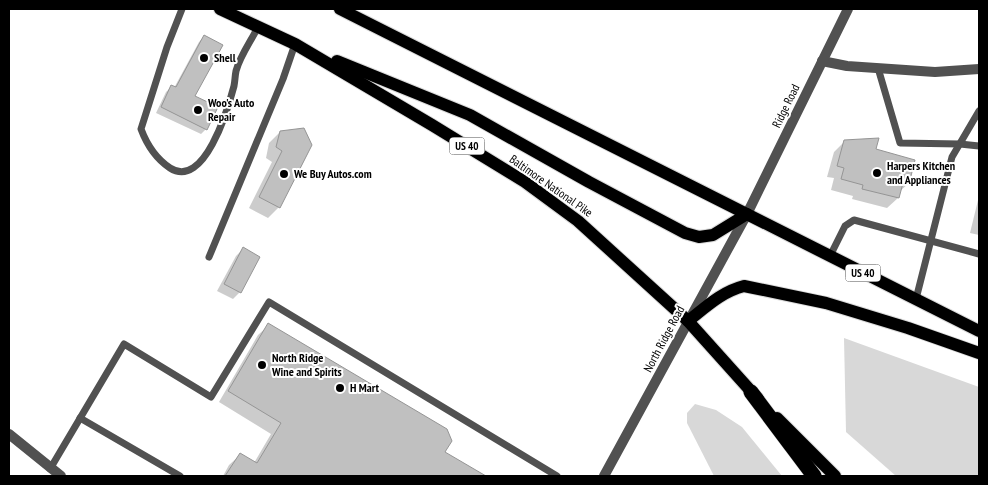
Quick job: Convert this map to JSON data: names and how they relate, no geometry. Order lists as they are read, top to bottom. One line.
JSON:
{"streets":{"main road":["US 40","Baltimore National Pike"],"street":["Ridge Road","North Ridge Road"]},"crossings":[["Ridge Road","US 40"],["Ridge Road","North Ridge Road"],["US 40","North Ridge Road"],["Baltimore National Pike","North Ridge Road"]],"places":["Shell","Woo's Auto Repair","Harpers Kitchen and Appliances","We Buy Autos.com","North Ridge Wine and Spirits","H Mart"]}
